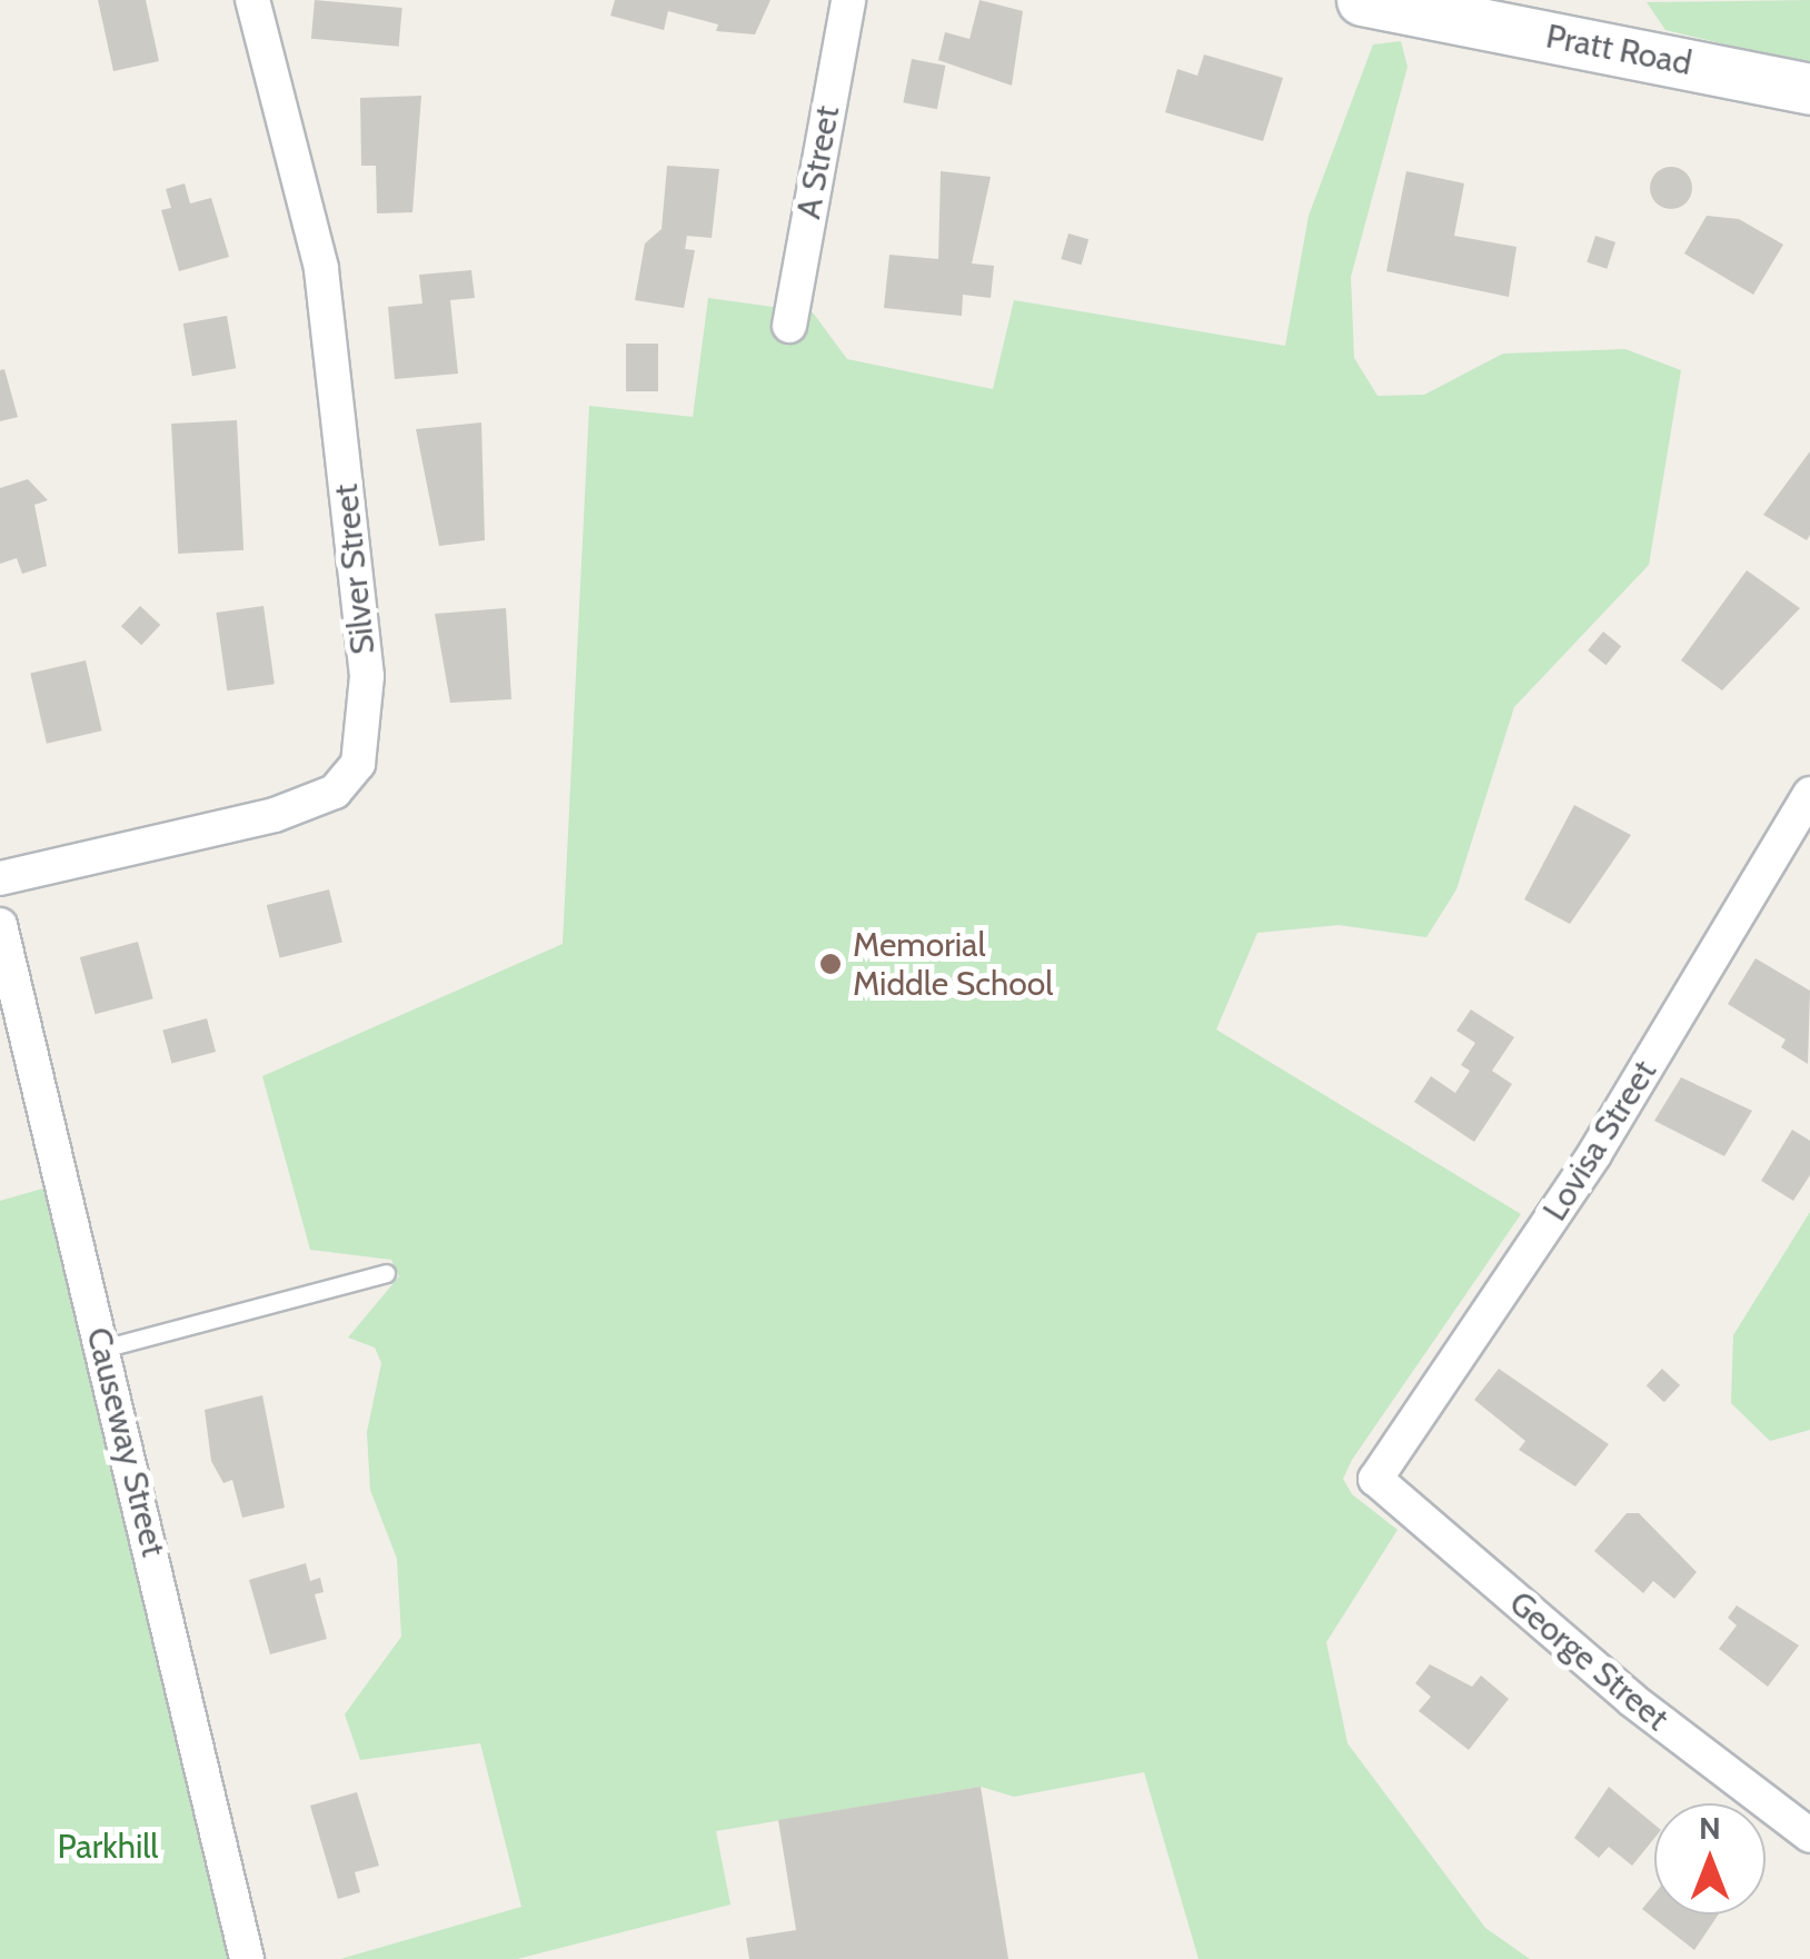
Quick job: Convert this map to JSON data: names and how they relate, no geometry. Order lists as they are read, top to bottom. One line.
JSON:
{"streets":{"street":["Pratt Road","A Street","Silver Street","Lovisa Street","Causeway Street","George Street"]},"crossings":[["Lovisa Street","George Street"]],"parks":["Parkhill"],"places":["Memorial Middle School"],"north":"top"}
